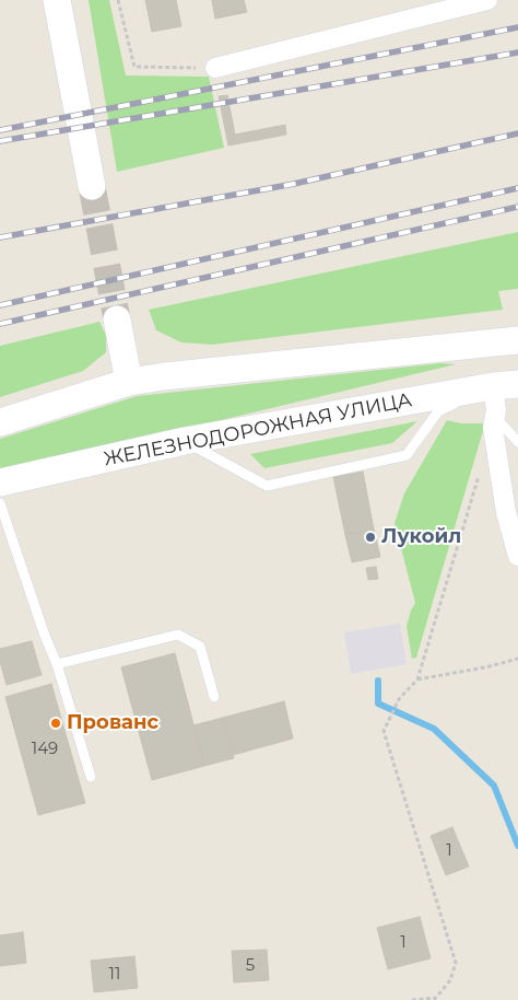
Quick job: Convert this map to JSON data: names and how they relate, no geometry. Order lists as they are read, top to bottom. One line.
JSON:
{"streets":{"main road":["ЖЕЛЕЗНОДОРОЖНАЯ УЛИЦА"]},"places":["Лукойл","Прованс"],"house_numbers":["149","1","1","5","11"]}
